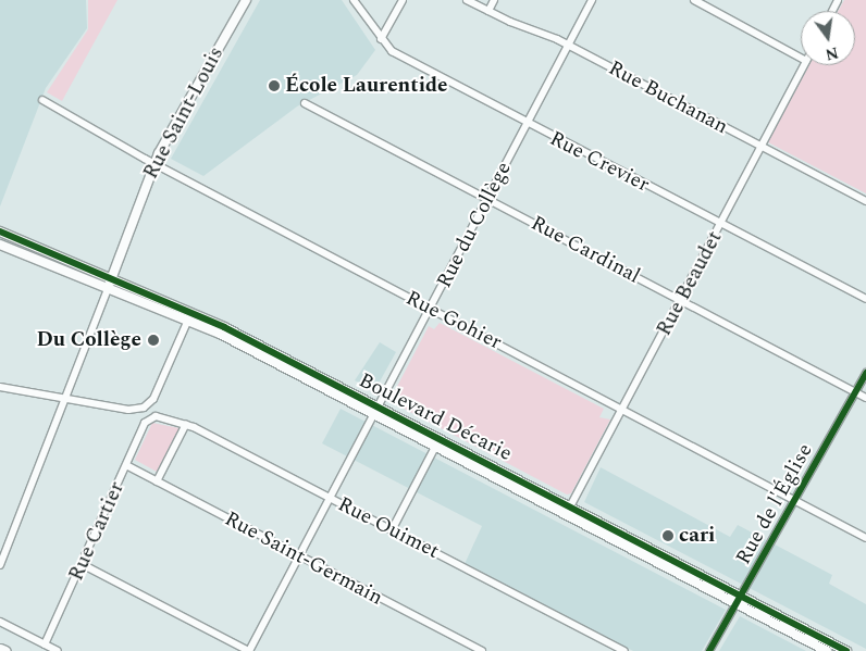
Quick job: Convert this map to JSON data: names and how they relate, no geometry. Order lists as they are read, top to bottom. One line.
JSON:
{"streets":{"street":["Rue Buchanan","Rue Saint-Louis","Rue Crevier","Rue du Collège","Rue Cardinal","Rue Beaudet","Rue Gohier","Boulevard Décarie","Rue de l'Église","Rue Ouimet","Rue Cartier","Rue Saint-Germain"]},"crossings":[["Rue Buchanan","Rue du Collège"],["Rue Buchanan","Rue Beaudet"],["Rue Saint-Louis","Rue Gohier"],["Rue Saint-Louis","Boulevard Décarie"],["Rue Crevier","Rue du Collège"],["Rue Crevier","Rue Beaudet"],["Rue du Collège","Rue Cardinal"],["Rue du Collège","Rue Gohier"],["Rue du Collège","Boulevard Décarie"],["Rue du Collège","Rue Ouimet"],["Rue du Collège","Rue Saint-Germain"],["Rue Cardinal","Rue Beaudet"],["Rue Cardinal","Rue de l'Église"],["Rue Beaudet","Rue Gohier"],["Rue Beaudet","Boulevard Décarie"],["Rue Gohier","Rue de l'Église"],["Boulevard Décarie","Rue de l'Église"],["Rue Ouimet","Rue Cartier"],["Rue Cartier","Rue Saint-Germain"]],"places":["École Laurentide","Du Collège","cari"],"north":"bottom"}
